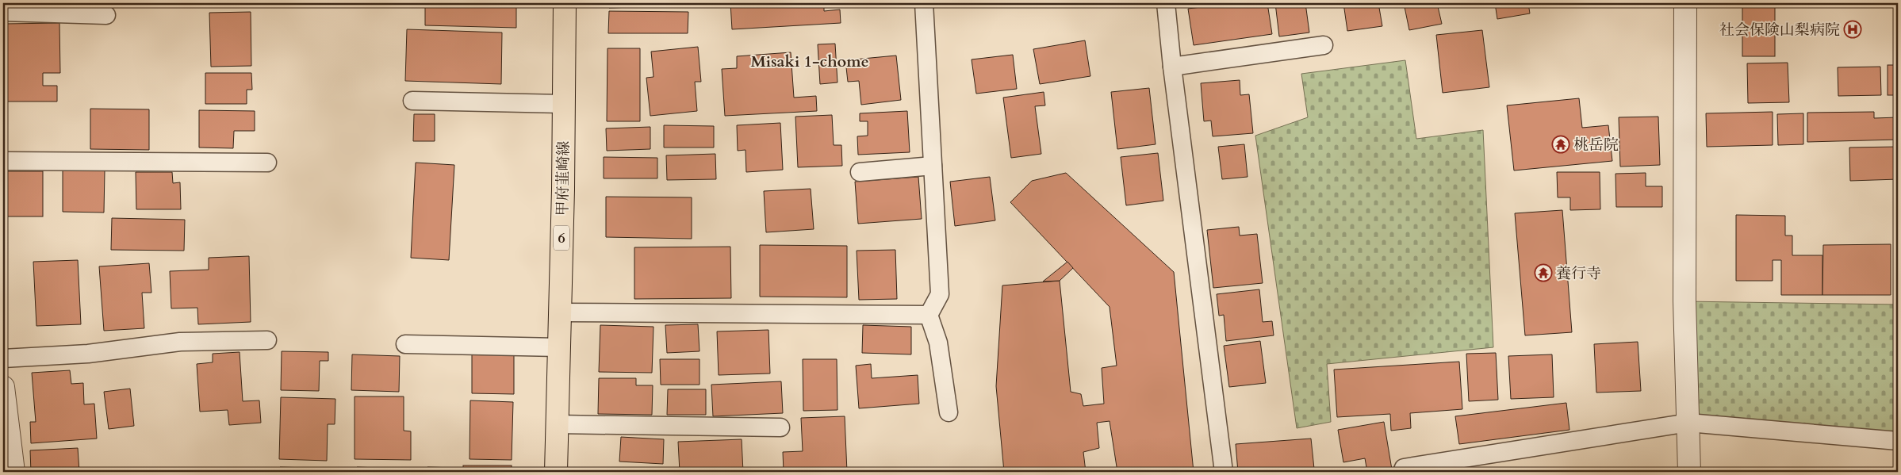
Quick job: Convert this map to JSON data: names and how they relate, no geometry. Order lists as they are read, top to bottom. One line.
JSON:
{"streets":{"main road":["甲府韮崎線","6"]},"districts":["Misaki 1-chome"],"places":{"hospital":["社会保険山梨病院"],"temple":["桃岳院","養行寺"]}}
